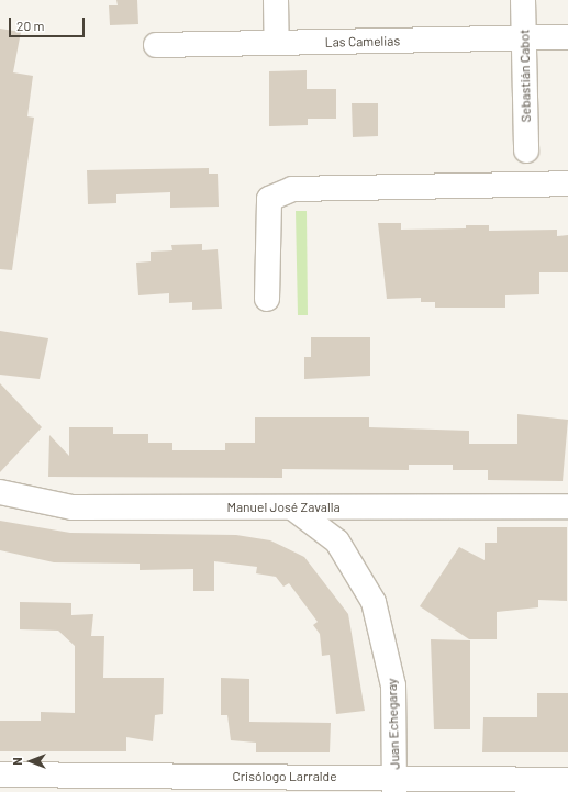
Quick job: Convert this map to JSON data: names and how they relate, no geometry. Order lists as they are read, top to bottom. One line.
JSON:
{"streets":{"street":["Las Camelias","Sebastián Cabot","Manuel José Zavalla","Juan Echegaray","Crisólogo Larralde"]},"crossings":[["Las Camelias","Sebastián Cabot"],["Manuel José Zavalla","Juan Echegaray"],["Juan Echegaray","Crisólogo Larralde"]],"scale_bar":"20 m","north":"left"}
